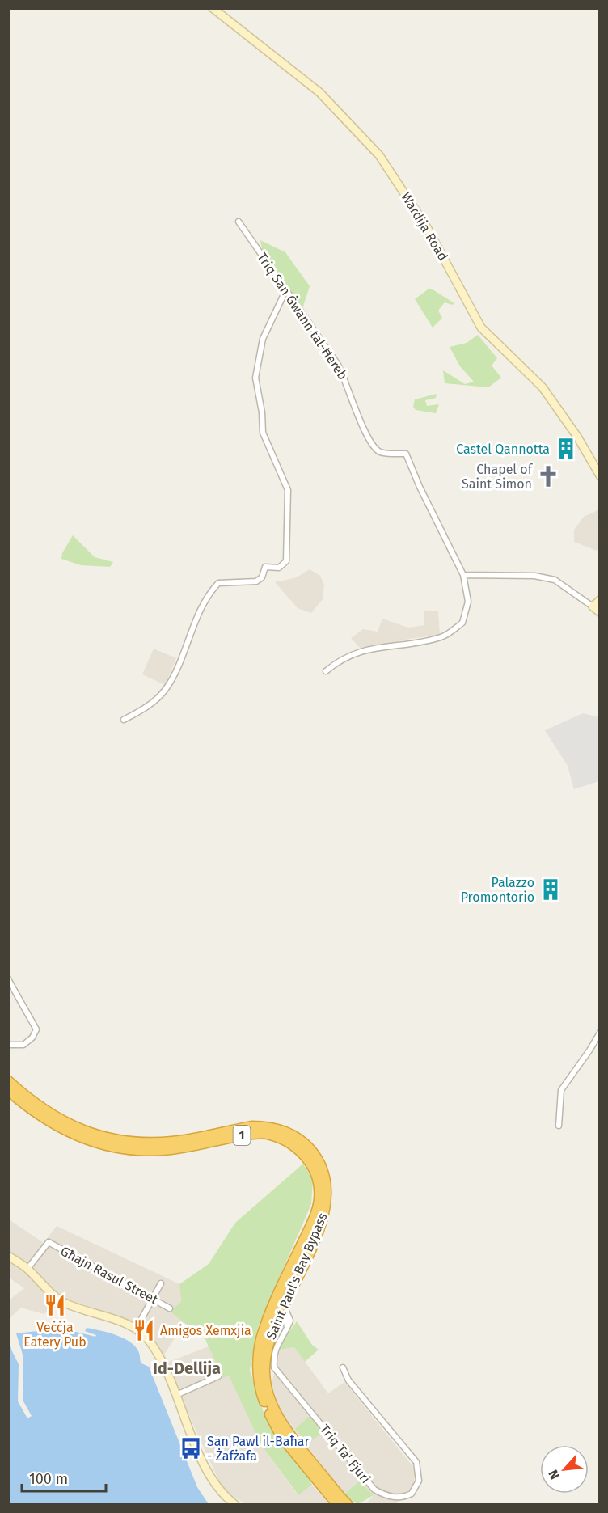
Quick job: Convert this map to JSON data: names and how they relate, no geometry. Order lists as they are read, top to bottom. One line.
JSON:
{"streets":{"highway":["1","Saint Paul's Bay Bypass"],"street":["Wardija Road","Triq San Ġwann tal-Ħereb","Għajn Rasul Street","Triq Ta' Fjuri"]},"districts":["Id-Dellija"],"places":{"building":["Castel Qannotta","Palazzo Promontorio"],"church":["Chapel of Saint Simon"],"restaurant":["Veċċja Eatery Pub","Amigos Xemxjia"],"bus stop":["San Pawl il-Baħar - Żafżafa"]},"scale_bar":"100 m","north":"bottom left"}
